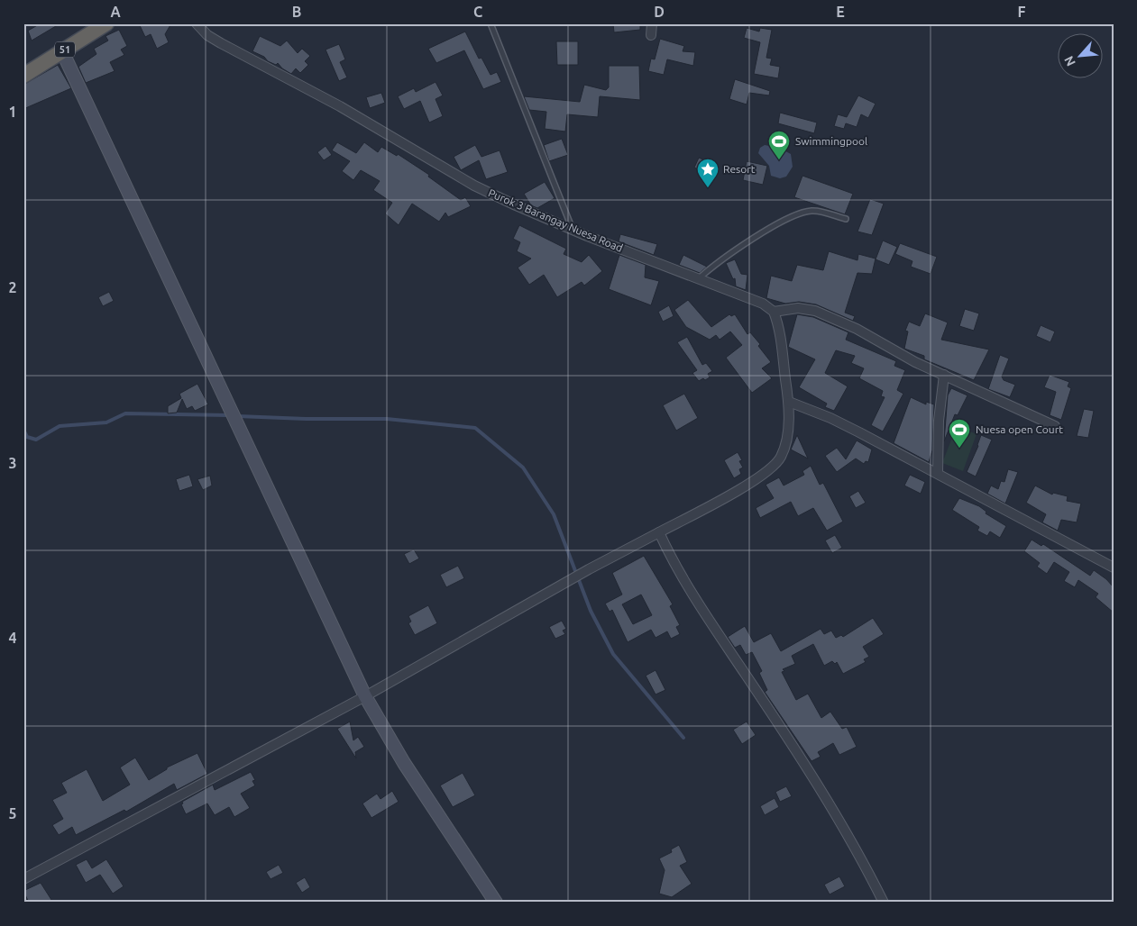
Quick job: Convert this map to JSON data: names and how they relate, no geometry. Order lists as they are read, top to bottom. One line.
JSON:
{"streets":{"highway":["51"],"street":["Purok 3 Barangay Nuesa Road"]},"places":{"sports":["Swimmingpool","Nuesa open Court"],"place":["Resort"]},"north":"bottom left","grid":{"columns":["A","B","C","D","E","F"],"rows":["1","2","3","4","5"]}}
